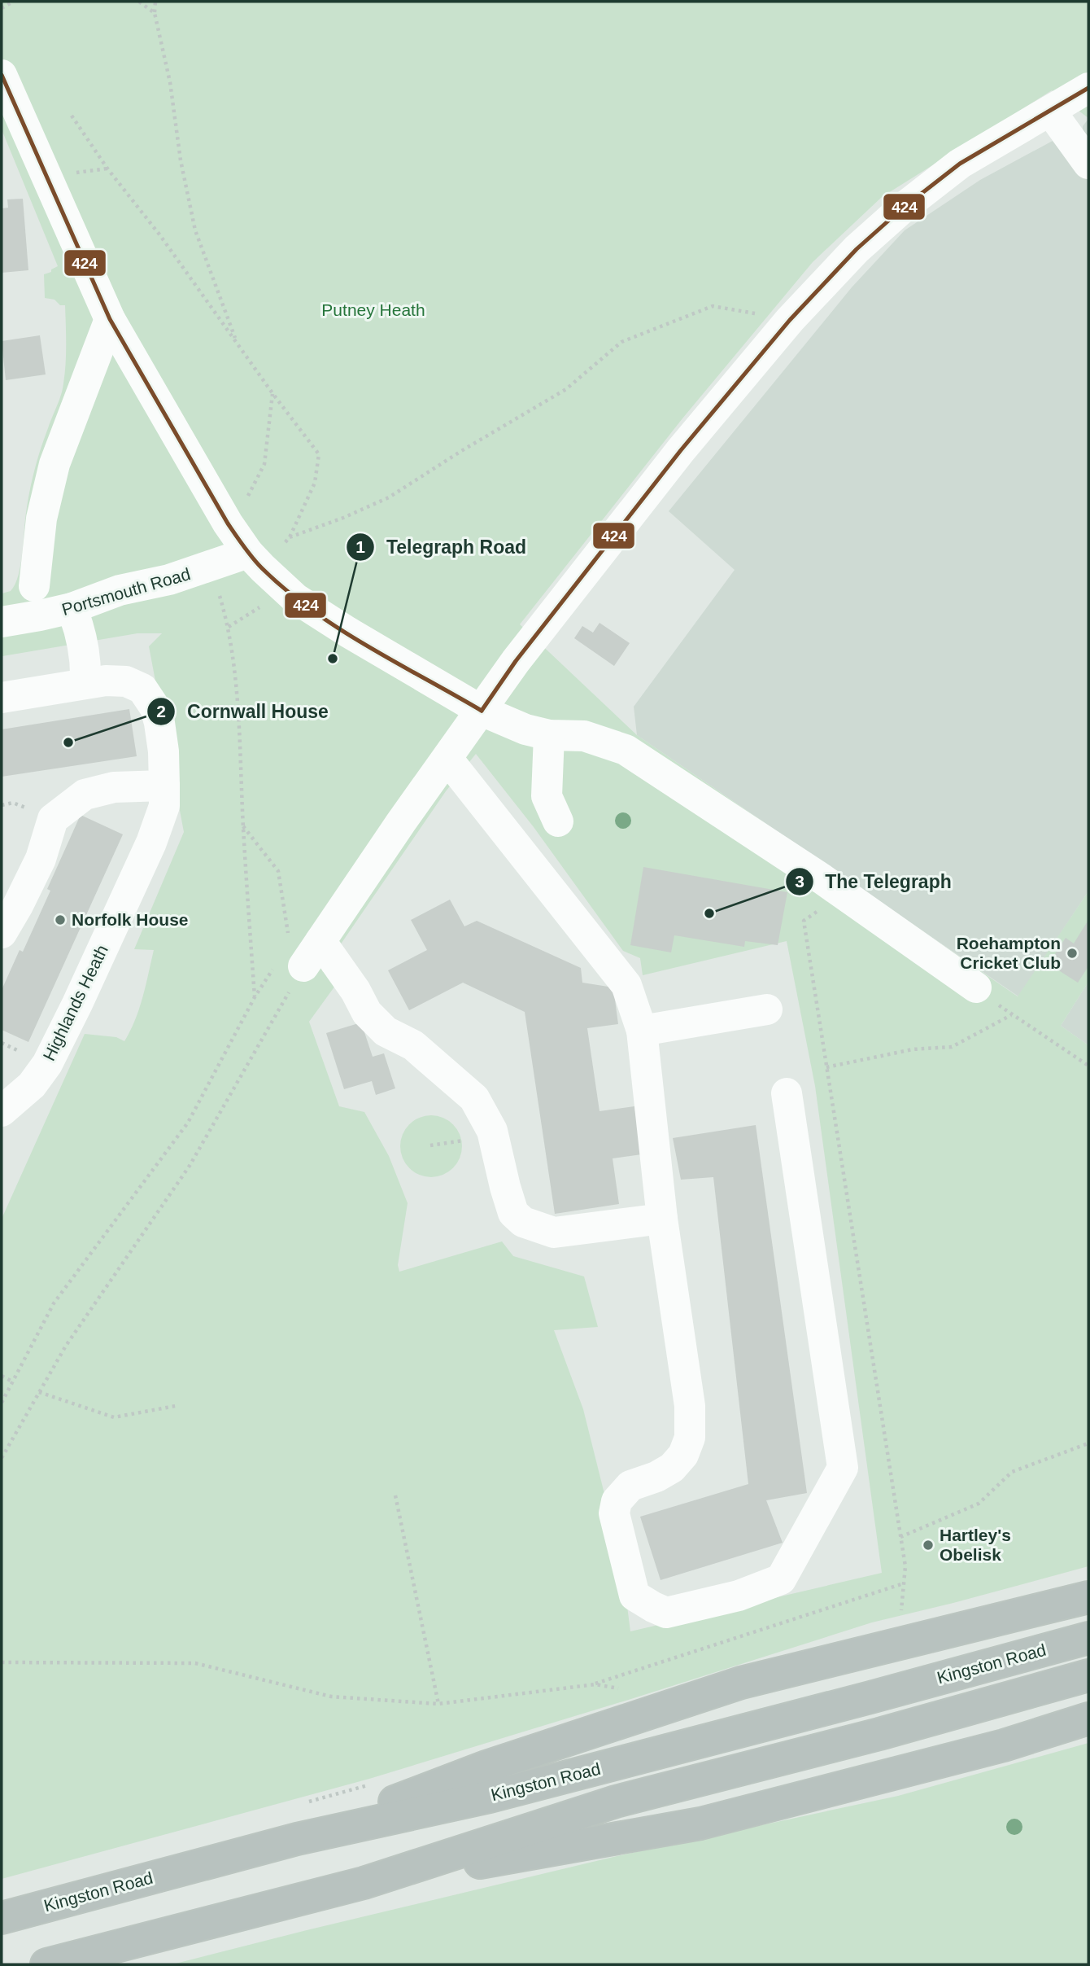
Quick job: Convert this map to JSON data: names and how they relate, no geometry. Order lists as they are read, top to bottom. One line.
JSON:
{"streets":{"highway":["Kingston Road"],"street":["Portsmouth Road","Highlands Heath"]},"parks":["Putney Heath"],"places":["Telegraph Road","Cornwall House","The Telegraph","Norfolk House","Roehampton Cricket Club","Hartley's Obelisk"],"lines":["transit line 424"]}
